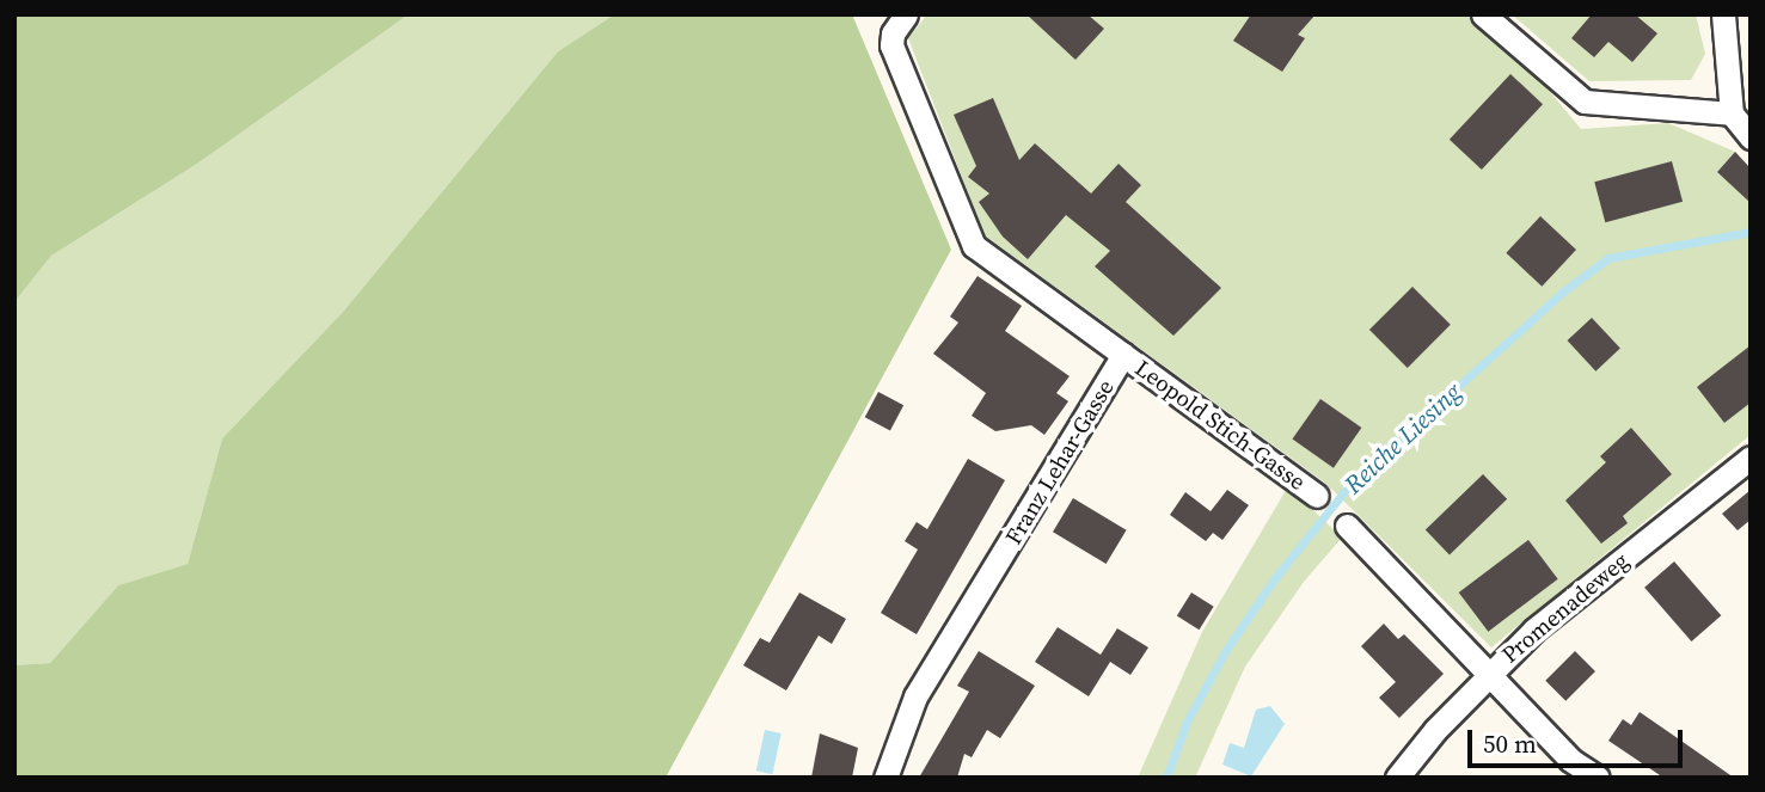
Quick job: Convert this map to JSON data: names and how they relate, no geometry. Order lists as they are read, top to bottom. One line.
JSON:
{"streets":{"street":["Leopold Stich-Gasse","Franz Lehar-Gasse","Promenadeweg"]},"crossings":[["Leopold Stich-Gasse","Franz Lehar-Gasse"]],"water":["Reiche Liesing"],"scale_bar":"50 m"}
